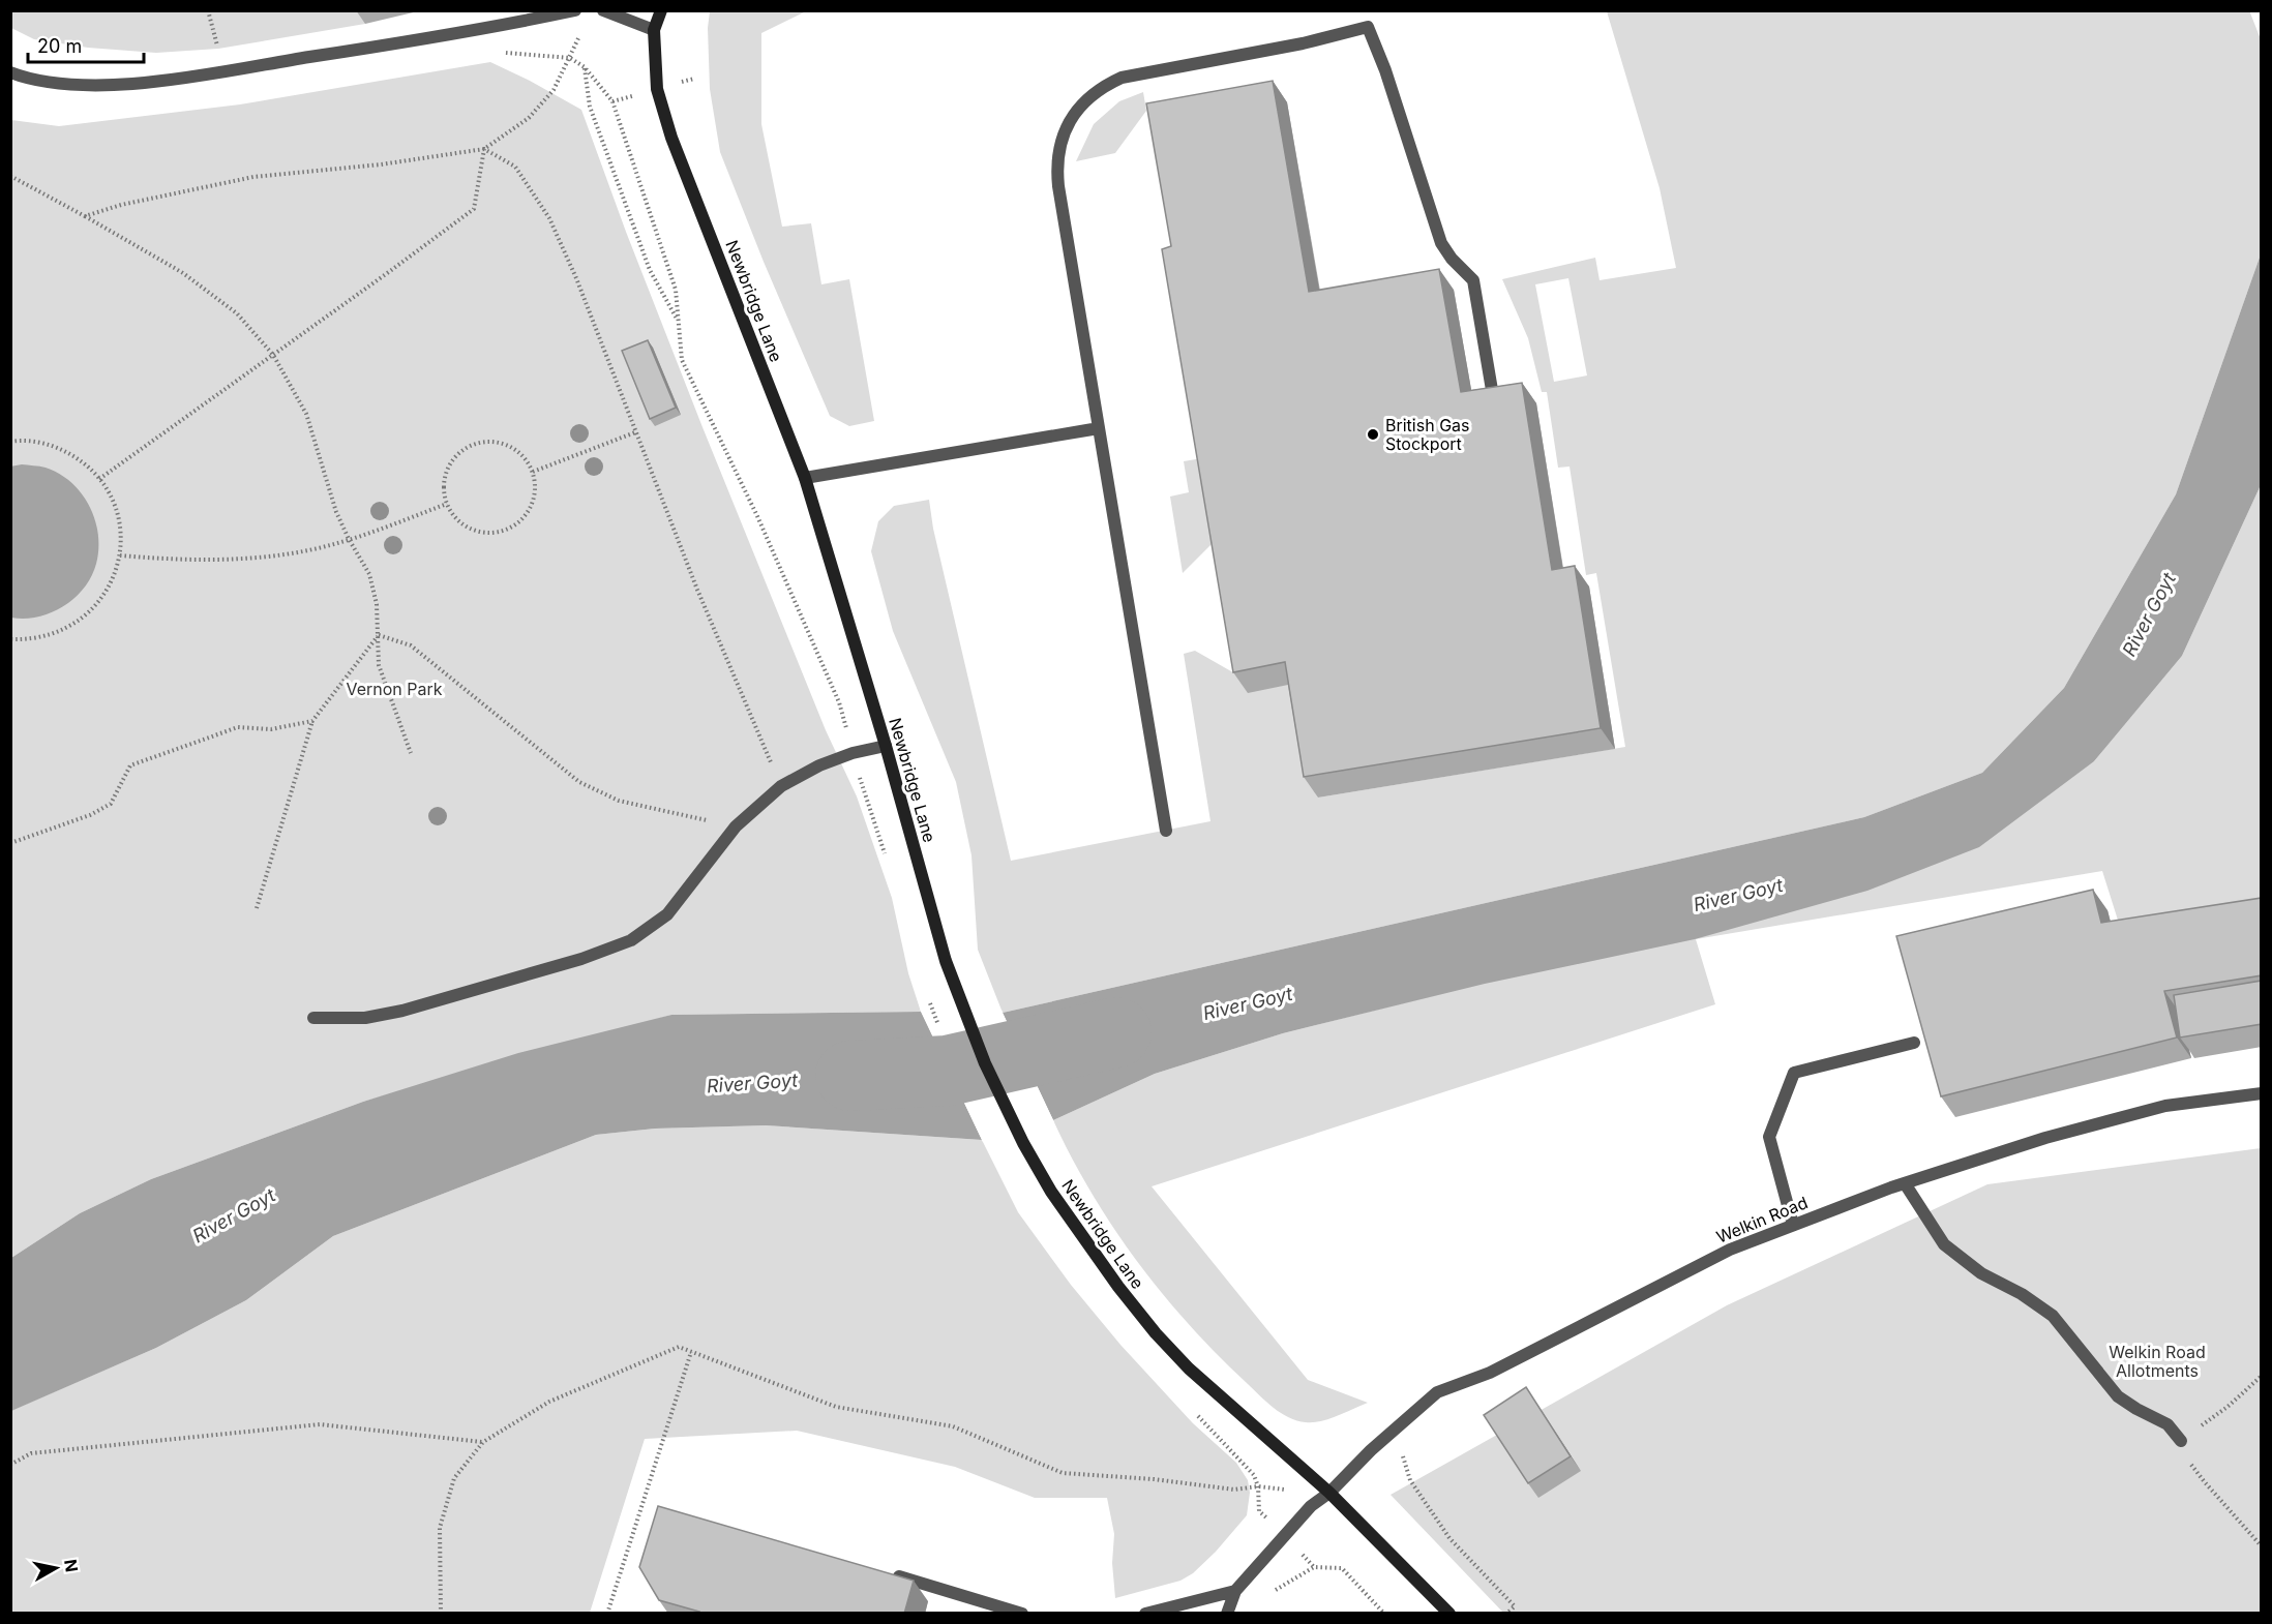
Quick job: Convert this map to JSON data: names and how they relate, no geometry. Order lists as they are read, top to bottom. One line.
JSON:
{"streets":{"main road":["Newbridge Lane"],"street":["Welkin Road"]},"crossings":[["Newbridge Lane","Welkin Road"]],"water":["River Goyt"],"parks":["Vernon Park","Welkin Road Allotments"],"places":["British Gas Stockport"],"scale_bar":"20 m","north":"right"}
